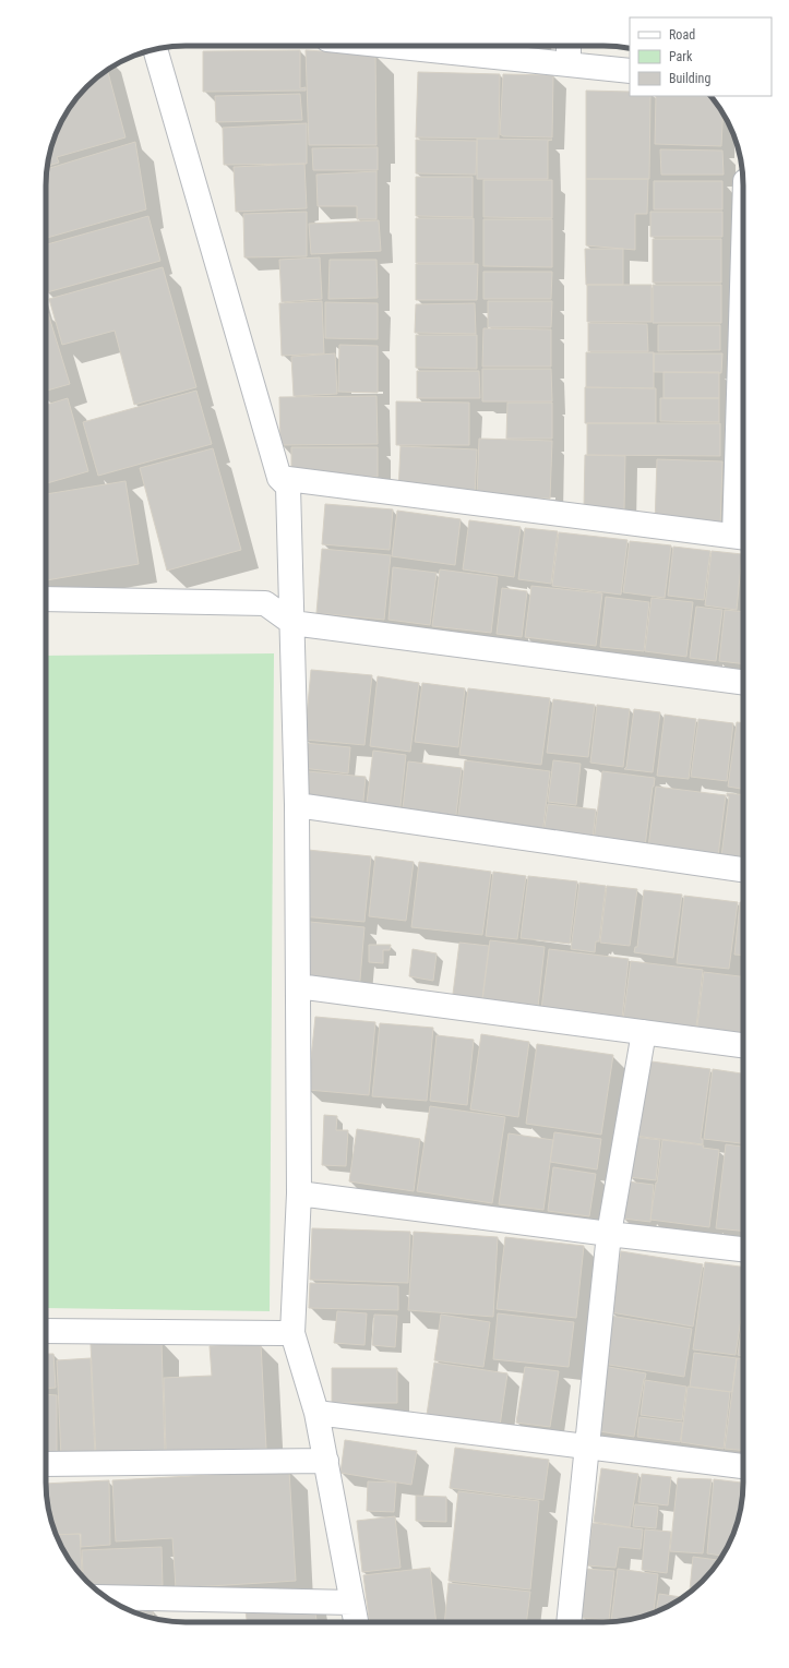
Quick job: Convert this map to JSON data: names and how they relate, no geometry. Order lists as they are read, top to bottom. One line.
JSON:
{"legend":["Road","Park","Building"]}
